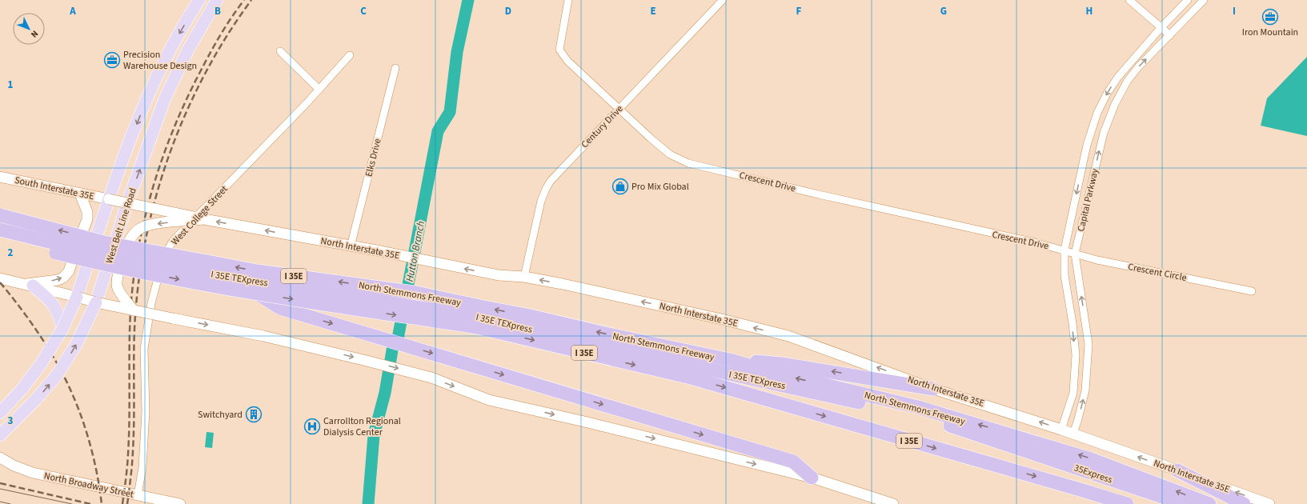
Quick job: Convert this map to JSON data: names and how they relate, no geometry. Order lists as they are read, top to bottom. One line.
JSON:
{"streets":{"highway":["I 35E","I 35E TEXpress","North Stemmons Freeway","35Express"],"main road":["South Interstate 35E","West Belt Line Road","North Interstate 35E","North Broadway Street"],"street":["Century Drive","Elks Drive","Crescent Drive","Capital Parkway","West College Street","Crescent Circle"]},"crossings":[["Century Drive","Crescent Drive"],["Century Drive","North Interstate 35E"],["Elks Drive","North Interstate 35E"],["Crescent Drive","Capital Parkway"],["Crescent Drive","Crescent Circle"],["South Interstate 35E","West Belt Line Road"],["South Interstate 35E","North Interstate 35E"],["Capital Parkway","North Interstate 35E"],["Capital Parkway","Crescent Circle"],["West College Street","North Broadway Street"],["West Belt Line Road","North Interstate 35E"],["I 35E TEXpress","North Stemmons Freeway"],["I 35E TEXpress","35Express"]],"one_way":["North Interstate 35E"],"water":["Hutton Branch"],"places":{"office":["Iron Mountain","Precision Warehouse Design"],"shop":["Pro Mix Global"],"building":["Switchyard"],"hospital":["Carrollton Regional Dialysis Center"]},"north":"bottom right","grid":{"columns":["A","B","C","D","E","F","G","H","I"],"rows":["1","2","3"]}}
